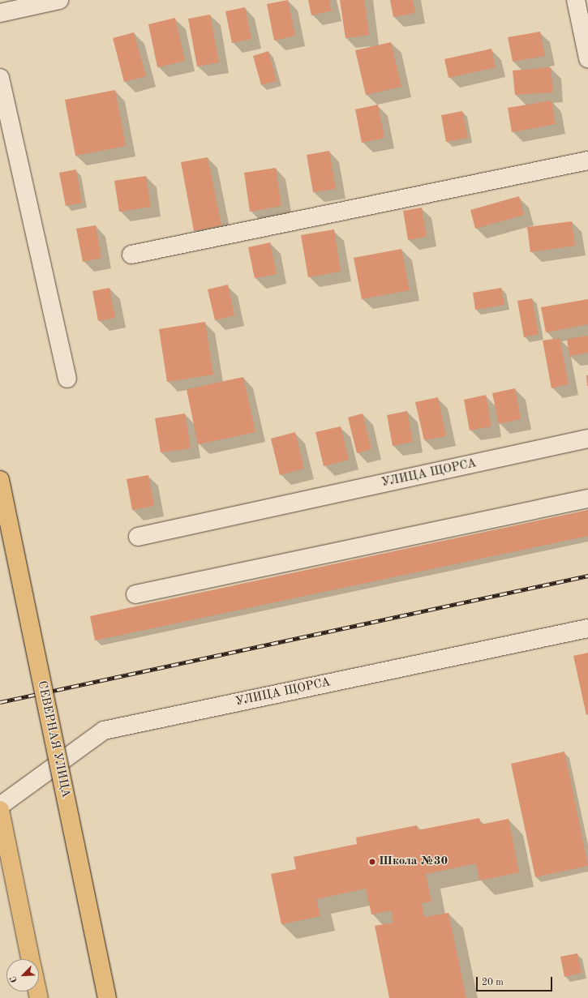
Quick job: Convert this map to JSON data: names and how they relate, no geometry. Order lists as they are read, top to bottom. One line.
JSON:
{"streets":{"main road":["СЕВЕРНАЯ УЛИЦА"],"street":["УЛИЦА ЩОРСА"]},"places":["Школа №30"],"scale_bar":"20 m","north":"bottom left"}
